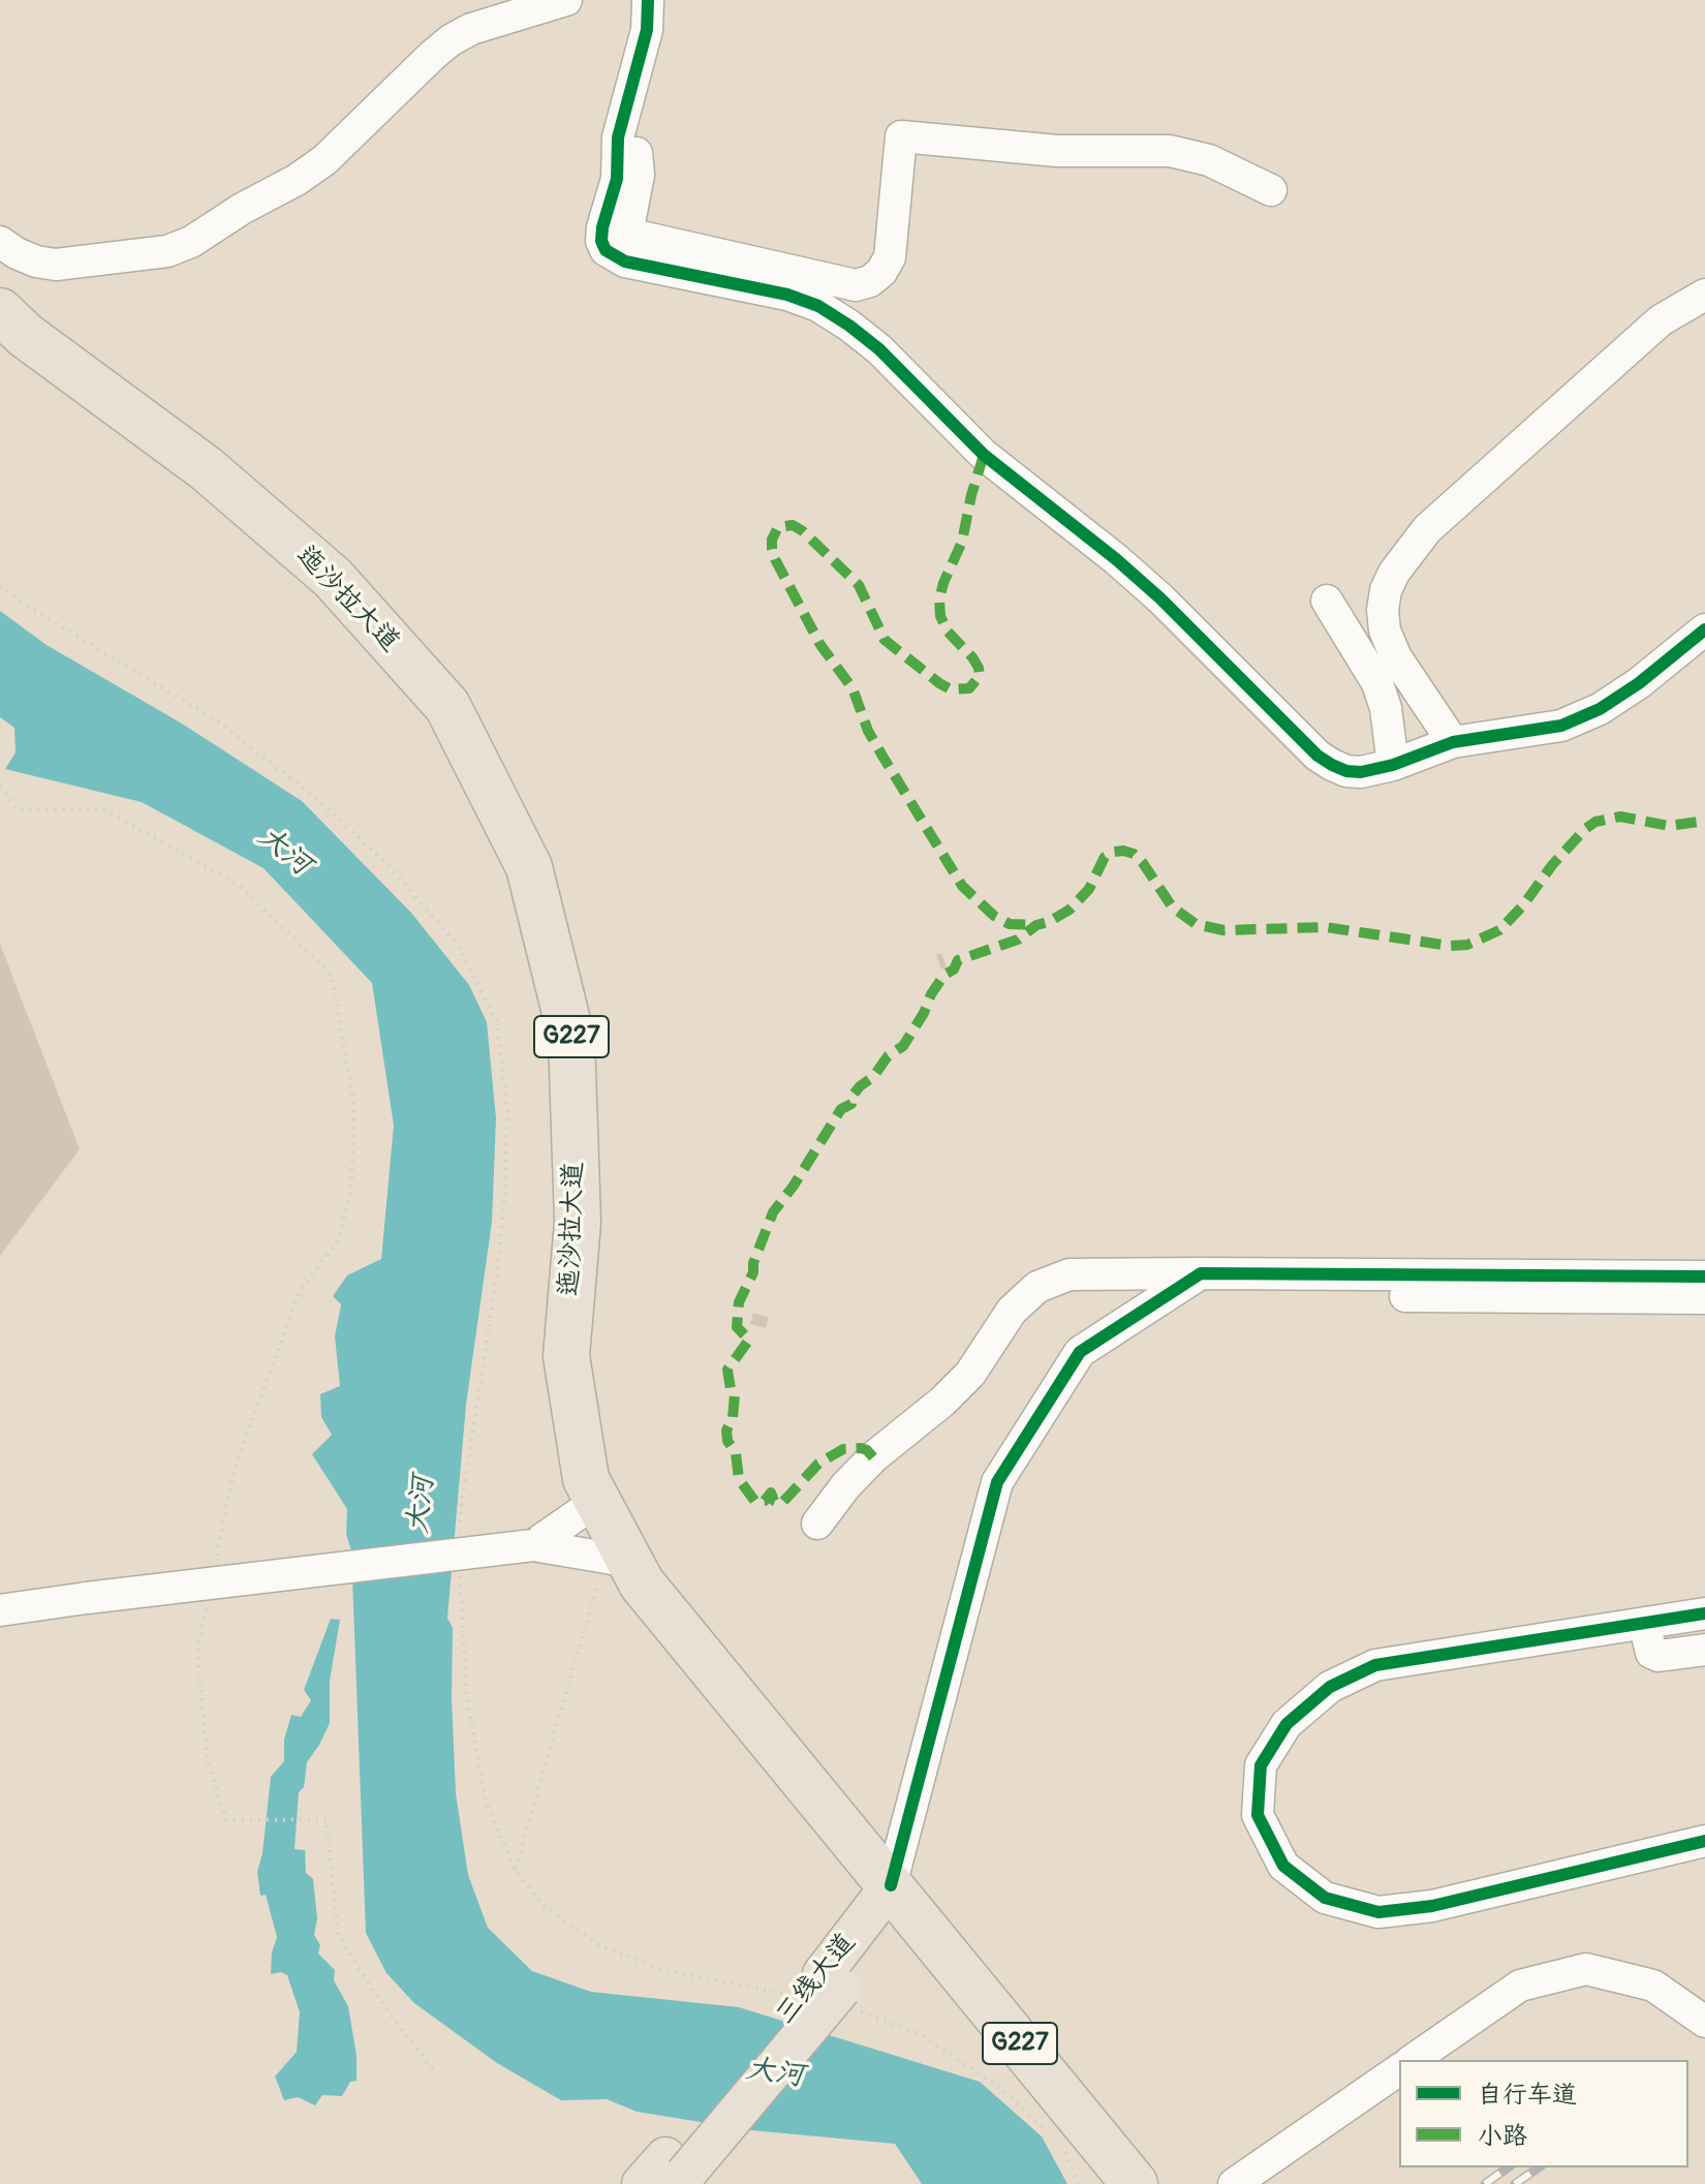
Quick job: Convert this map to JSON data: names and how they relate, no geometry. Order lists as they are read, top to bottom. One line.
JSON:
{"streets":{"highway":["迤沙拉大道","G227"],"main road":["三线大道"]},"crossings":[["迤沙拉大道","三线大道"]],"water":["大河"],"legend":["自行车道","小路"]}
